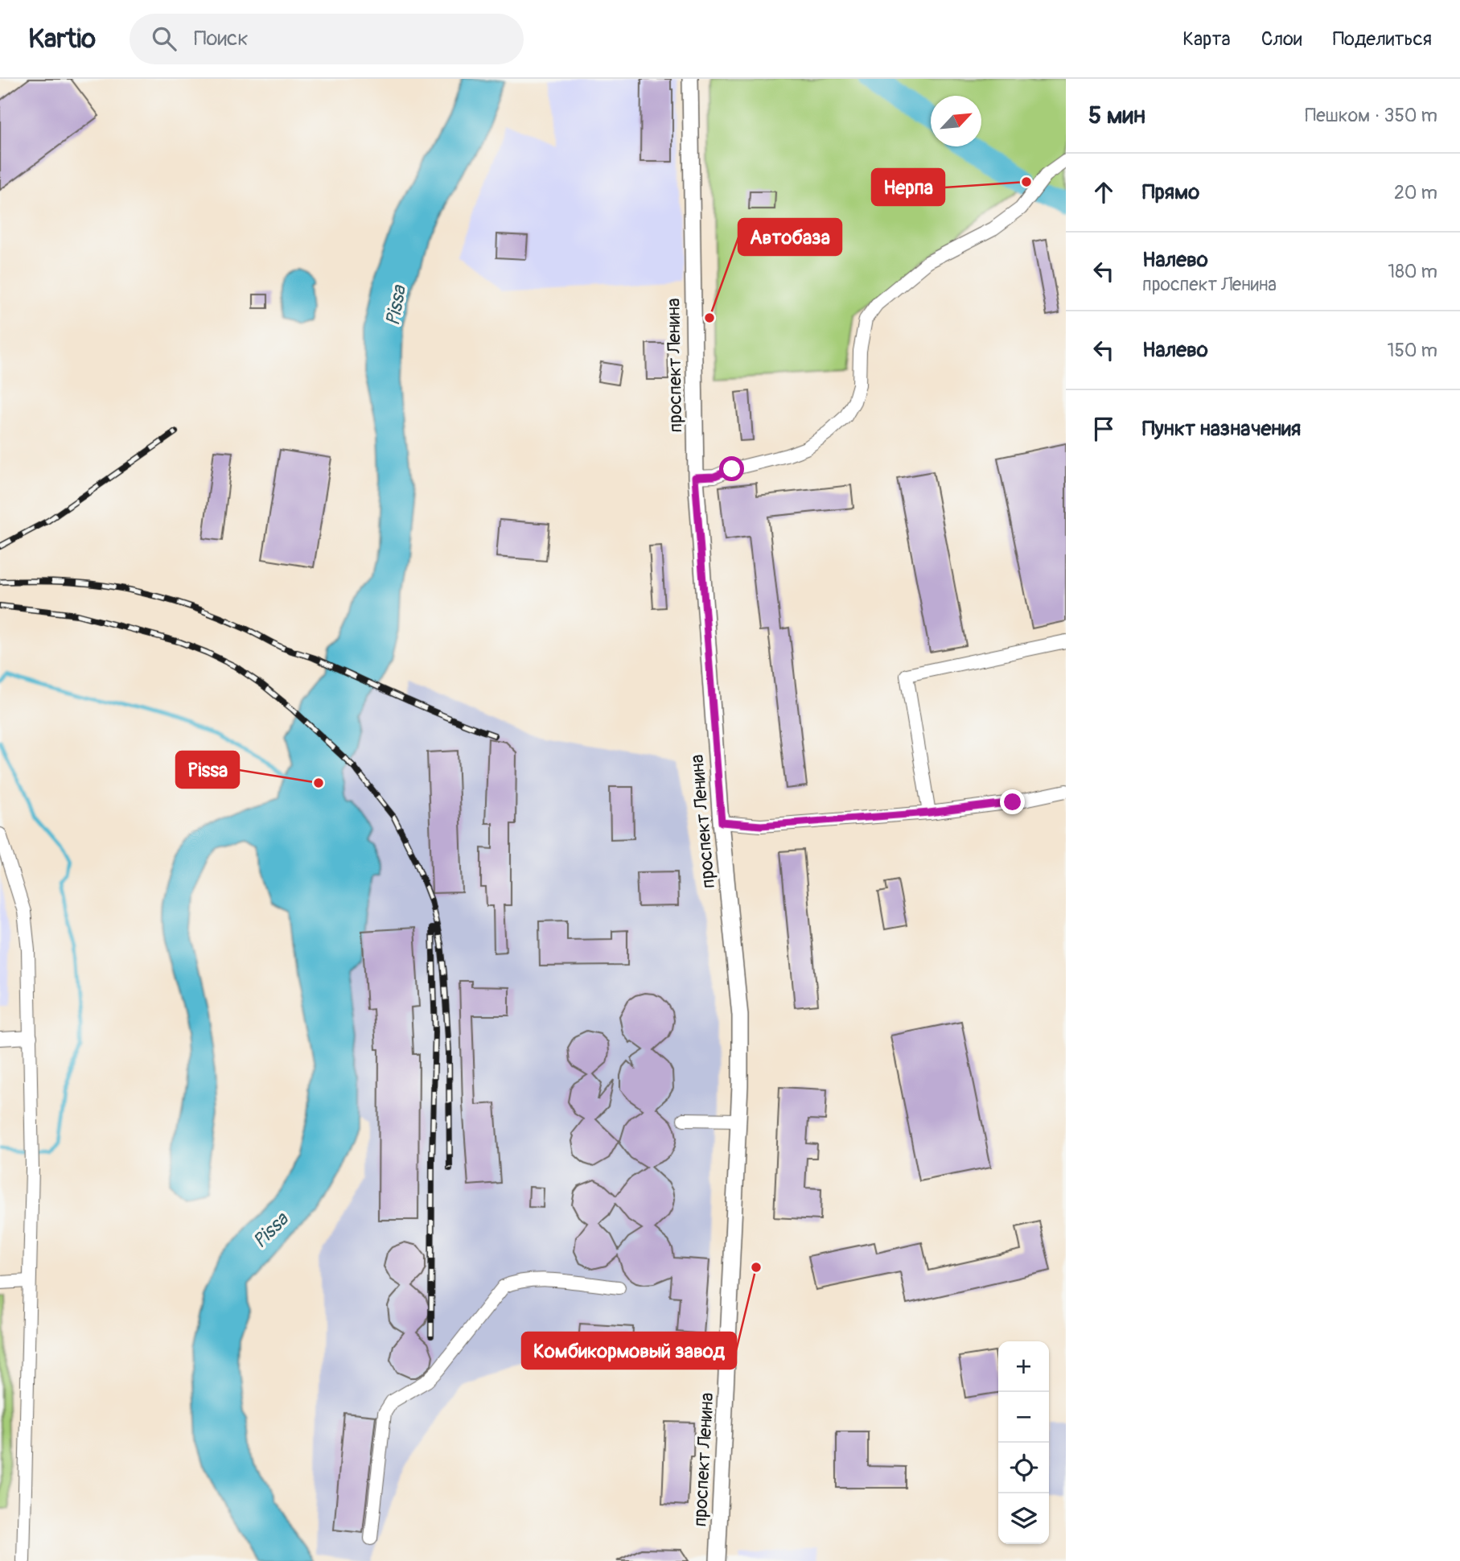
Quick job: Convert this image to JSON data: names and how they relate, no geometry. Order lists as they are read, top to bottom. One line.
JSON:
{"streets":{"main road":["проспект Ленина"]},"water":["Pissa"],"places":["Нерпа","Автобаза","Pissa","Комбикормовый завод"],"north":"top right","page":{"header":"Kartio","search":"Поиск","nav":["Карта","Слои","Поделиться"],"heading":["5 мин","Пешком · 350 m"],"list":[["Прямо","20 m"],["Налево","проспект Ленина","180 m"],["Налево","150 m"],"Пункт назначения"],"map_buttons":["+","−"]}}
